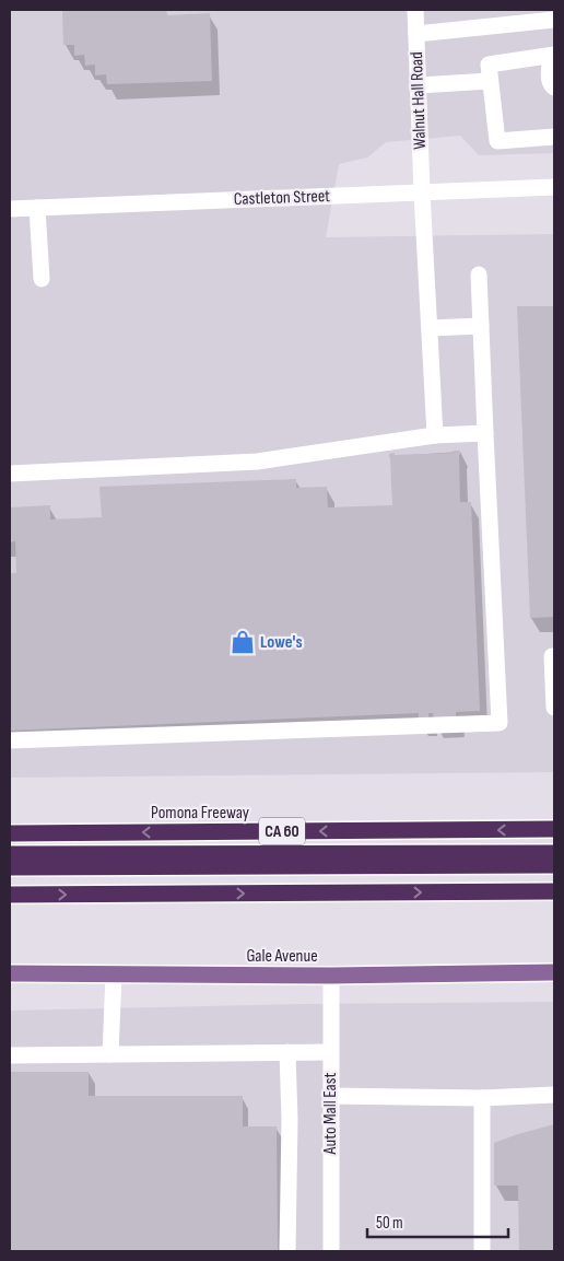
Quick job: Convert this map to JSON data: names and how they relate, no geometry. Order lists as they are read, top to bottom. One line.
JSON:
{"streets":{"highway":["Pomona Freeway","CA 60"],"main road":["Gale Avenue"],"street":["Walnut Hall Road","Castleton Street","Auto Mall East"]},"crossings":[["Walnut Hall Road","Castleton Street"],["Gale Avenue","Auto Mall East"]],"places":{"shop":["Lowe's"]},"scale_bar":"50 m"}
